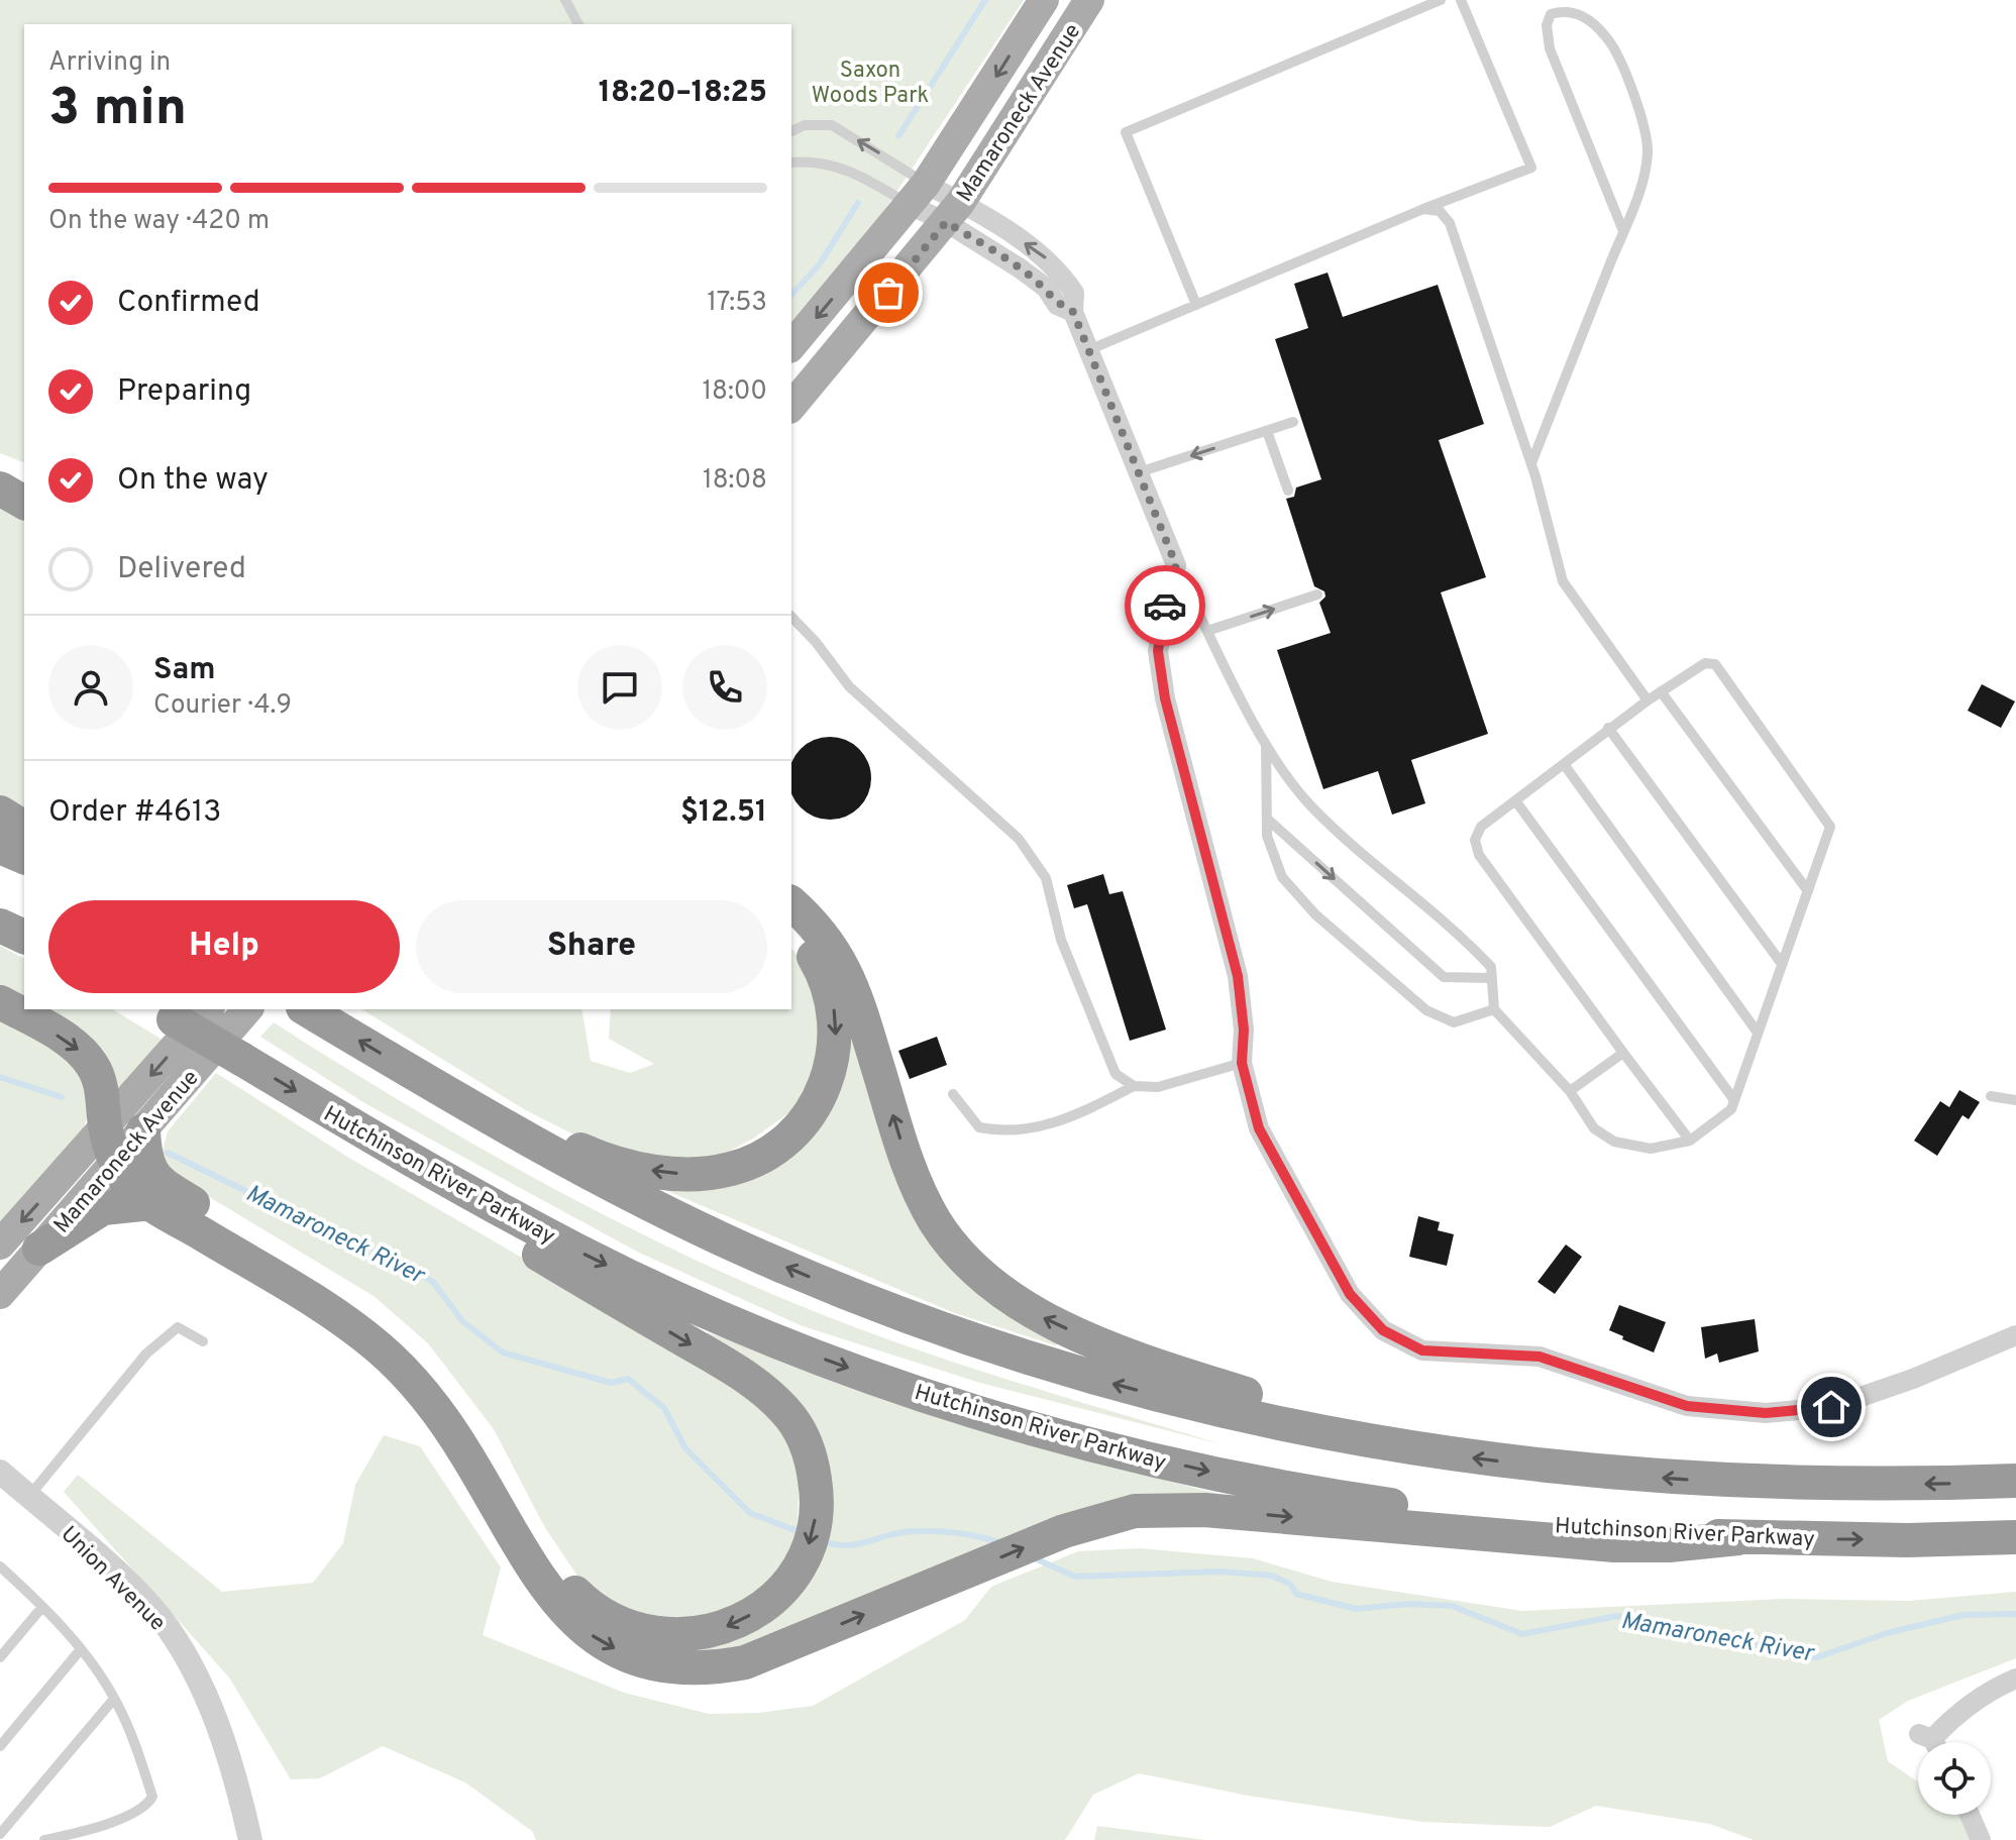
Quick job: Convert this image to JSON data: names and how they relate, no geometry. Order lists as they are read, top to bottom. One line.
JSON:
{"streets":{"highway":["Hutchinson River Parkway"],"main road":["Mamaroneck Avenue"],"street":["Union Avenue"]},"water":["Mamaroneck River"],"parks":["Saxon Woods Park"],"page":{"heading":["3 min","Arriving in","18:20–18:25"],"panel":["Sam","Courier · 4.9","Order #4613","$12.51"],"bar":"On the way · 420 m","list":[["Confirmed","17:53"],["Preparing","18:00"],["On the way","18:08"],"Delivered"],"buttons":["Help","Share"]}}
